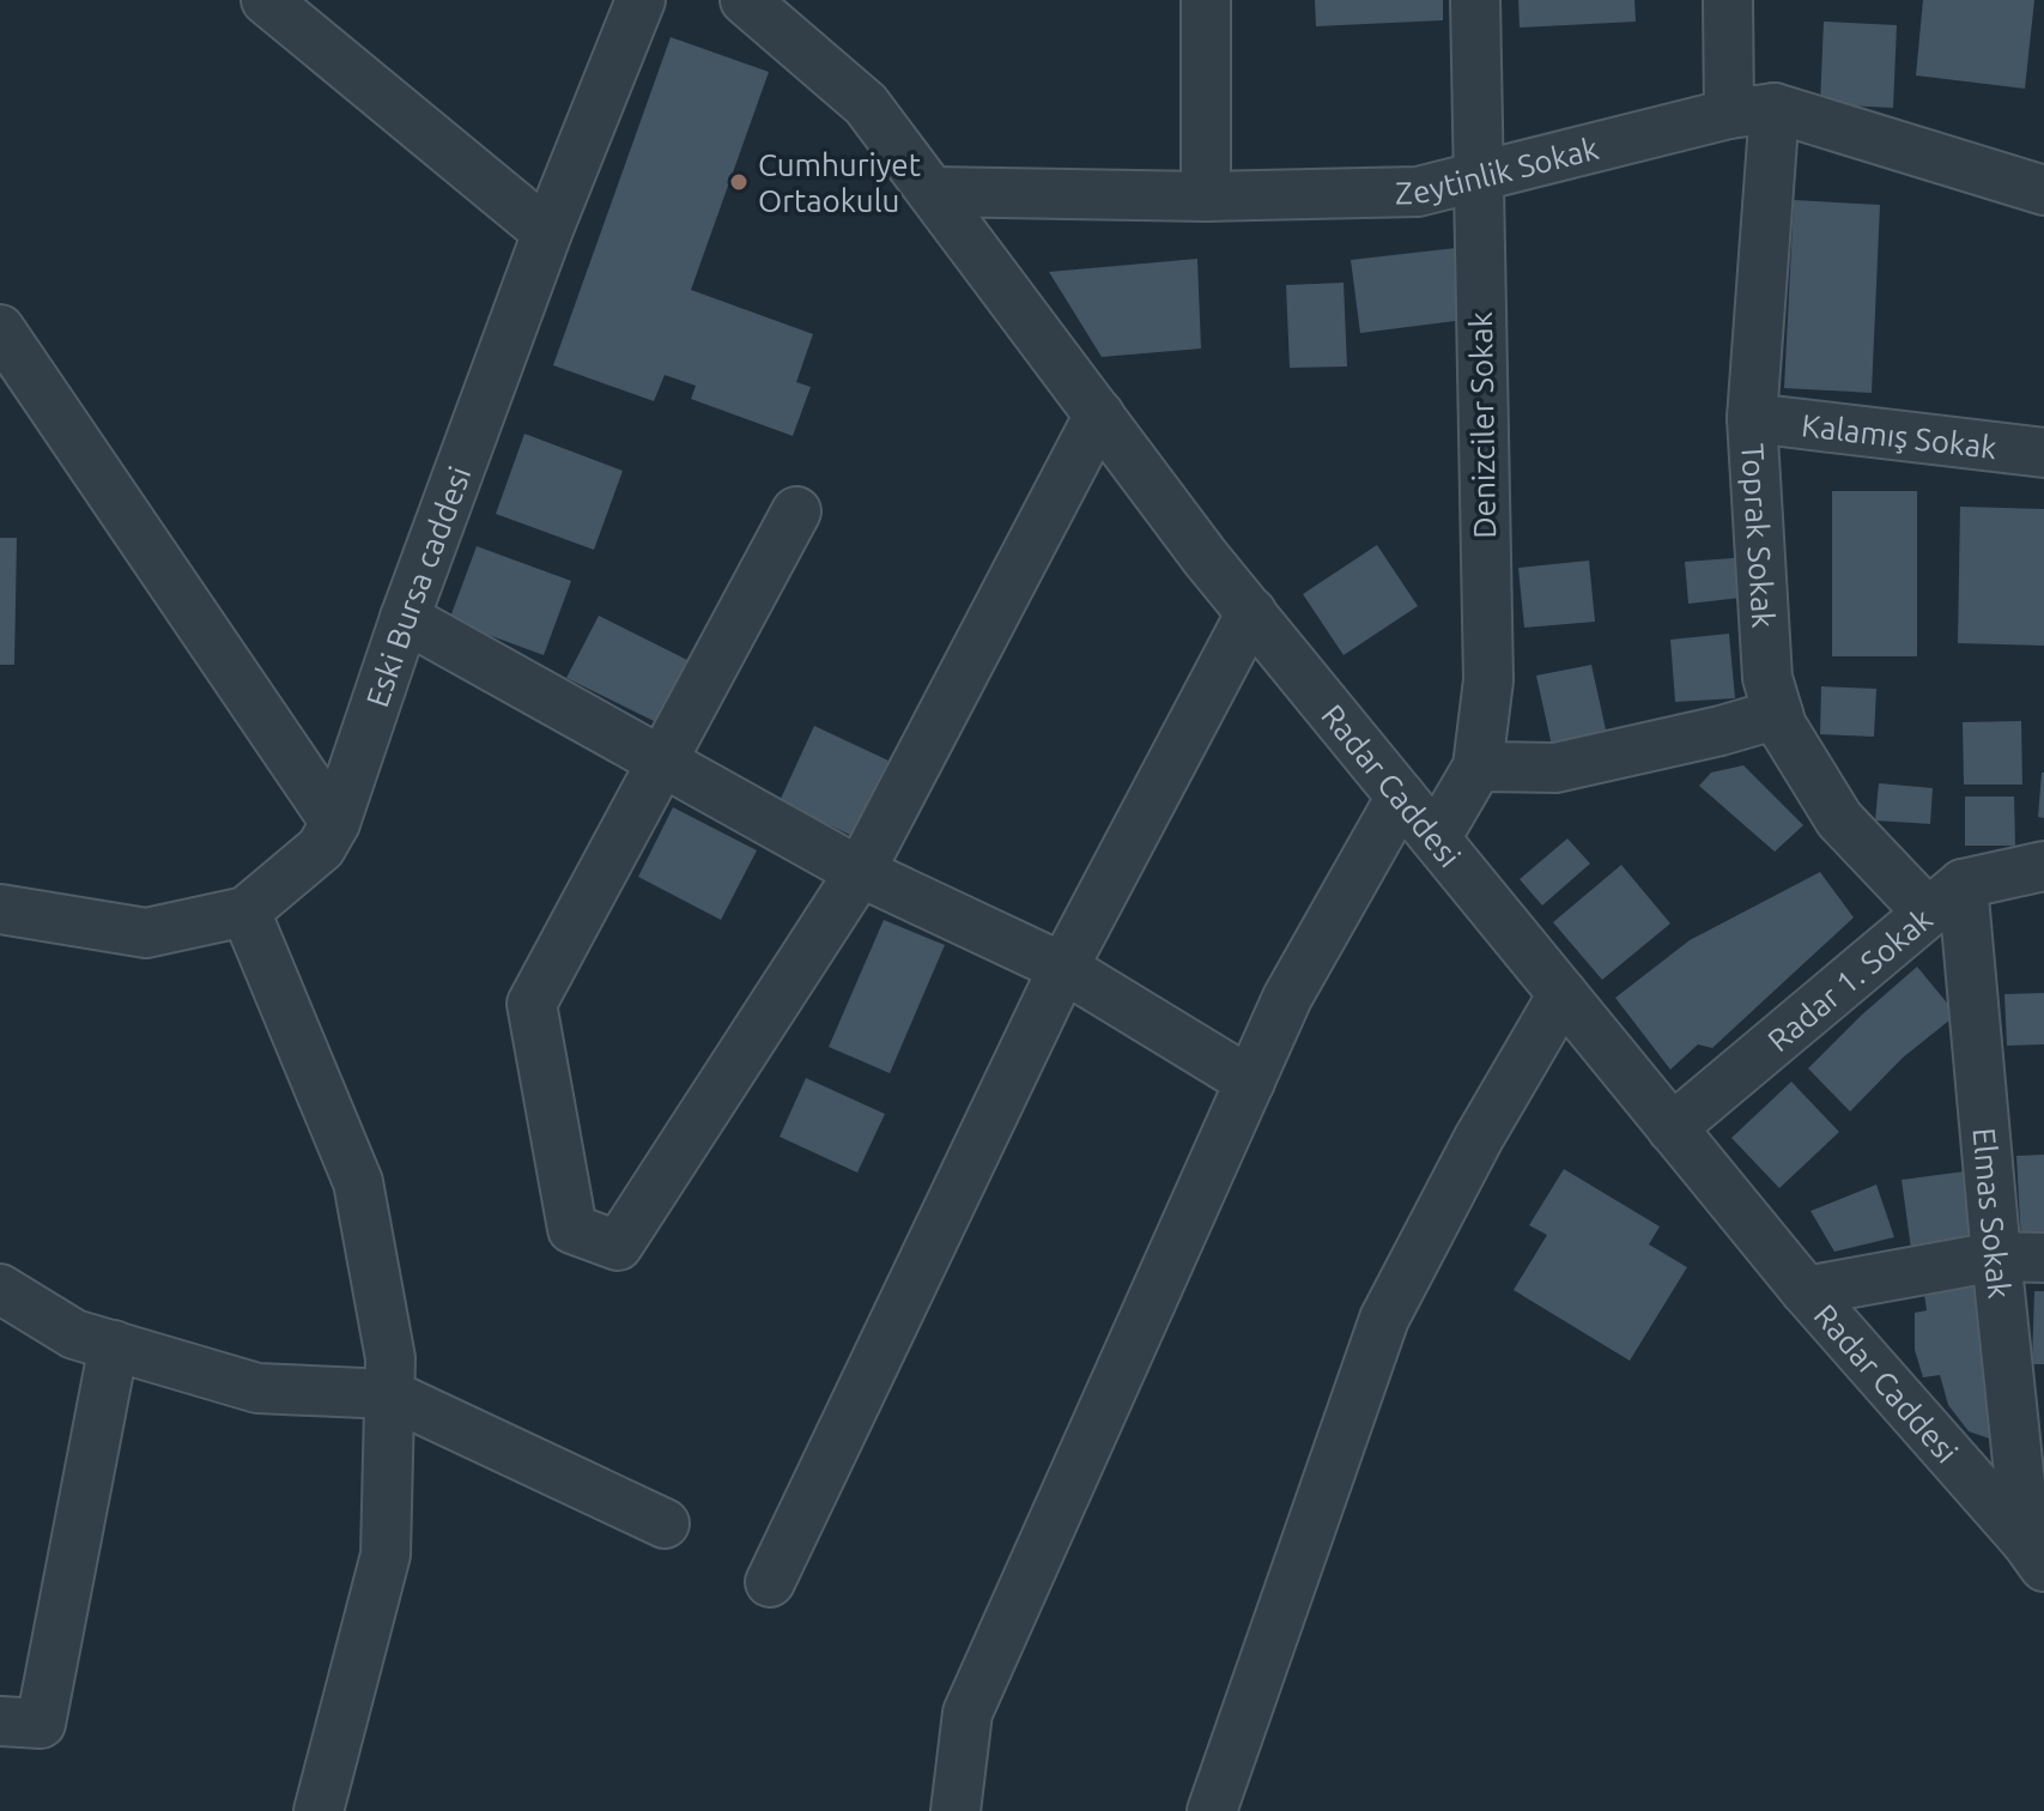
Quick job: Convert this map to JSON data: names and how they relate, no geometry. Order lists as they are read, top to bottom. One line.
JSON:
{"streets":{"street":["Zeytinlik Sokak","Denizciler Sokak","Kalamış Sokak","Toprak Sokak","Eski Bursa caddesi","Radar Caddesi","Radar 1. Sokak","Elmas Sokak"]},"crossings":[["Zeytinlik Sokak","Denizciler Sokak"],["Zeytinlik Sokak","Toprak Sokak"],["Zeytinlik Sokak","Radar Caddesi"],["Denizciler Sokak","Radar Caddesi"],["Kalamış Sokak","Toprak Sokak"],["Toprak Sokak","Radar 1. Sokak"],["Toprak Sokak","Elmas Sokak"],["Radar Caddesi","Radar 1. Sokak"],["Radar Caddesi","Elmas Sokak"],["Radar 1. Sokak","Elmas Sokak"]],"places":["Cumhuriyet Ortaokulu"]}
